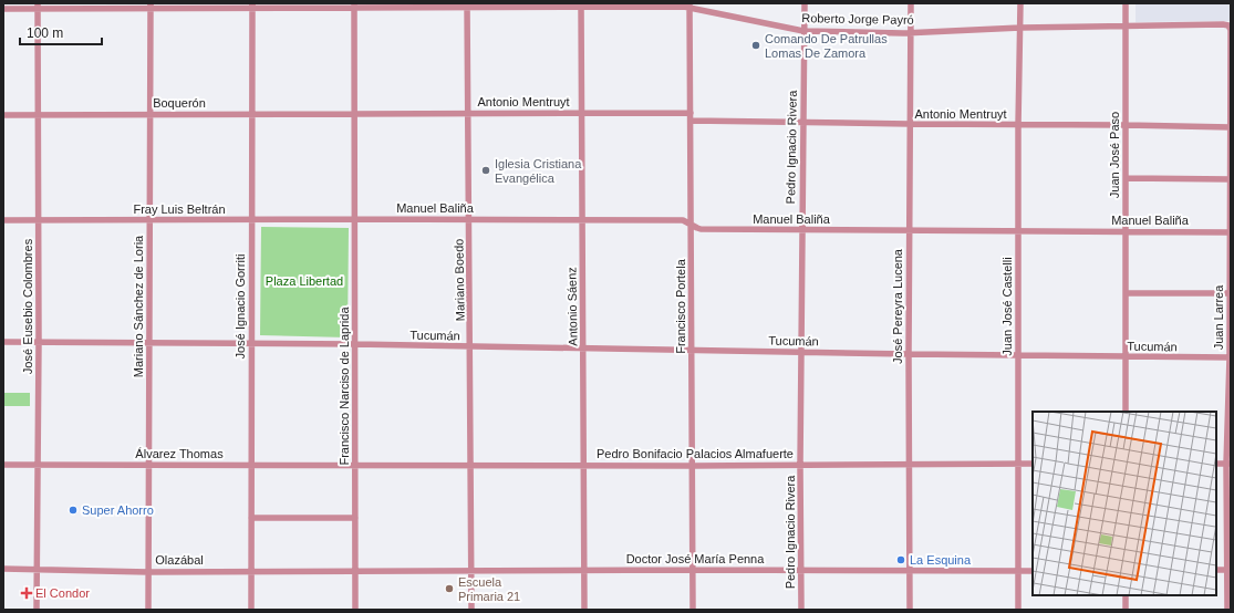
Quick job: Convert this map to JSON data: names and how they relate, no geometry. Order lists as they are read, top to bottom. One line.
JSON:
{"streets":{"street":["Roberto Jorge Payró","Antonio Mentruyt","Boquerón","Pedro Ignacio Rivera","Juan José Paso","Manuel Baliña","Fray Luis Beltrán","Mariano Boedo","José Eusebio Colombres","Mariano Sánchez de Loria","José Ignacio Gorriti","Antonio Sáenz","Francisco Portela","José Pereyra Lucena","Juan José Castelli","Juan Larrea","Tucumán","Francisco Narciso de Laprida","Álvarez Thomas","Pedro Bonifacio Palacios Almafuerte","Doctor José María Penna","Olazábal"]},"crossings":[["Roberto Jorge Payró","Pedro Ignacio Rivera"],["Roberto Jorge Payró","Juan José Paso"],["Roberto Jorge Payró","Mariano Boedo"],["Roberto Jorge Payró","José Eusebio Colombres"],["Roberto Jorge Payró","Mariano Sánchez de Loria"],["Roberto Jorge Payró","José Ignacio Gorriti"],["Roberto Jorge Payró","Antonio Sáenz"],["Roberto Jorge Payró","Francisco Portela"],["Roberto Jorge Payró","José Pereyra Lucena"],["Roberto Jorge Payró","Juan José Castelli"],["Roberto Jorge Payró","Juan Larrea"],["Roberto Jorge Payró","Francisco Narciso de Laprida"],["Antonio Mentruyt","Boquerón"],["Antonio Mentruyt","Pedro Ignacio Rivera"],["Antonio Mentruyt","Juan José Paso"],["Antonio Mentruyt","Mariano Boedo"],["Antonio Mentruyt","Antonio Sáenz"],["Antonio Mentruyt","Francisco Portela"],["Antonio Mentruyt","José Pereyra Lucena"],["Antonio Mentruyt","Juan José Castelli"],["Antonio Mentruyt","Juan Larrea"],["Antonio Mentruyt","Francisco Narciso de Laprida"],["Boquerón","José Eusebio Colombres"],["Boquerón","Mariano Sánchez de Loria"],["Boquerón","José Ignacio Gorriti"],["Boquerón","Francisco Narciso de Laprida"],["Pedro Ignacio Rivera","Manuel Baliña"],["Pedro Ignacio Rivera","Tucumán"],["Pedro Ignacio Rivera","Pedro Bonifacio Palacios Almafuerte"],["Pedro Ignacio Rivera","Doctor José María Penna"],["Juan José Paso","Manuel Baliña"],["Juan José Paso","Tucumán"],["Manuel Baliña","Fray Luis Beltrán"],["Manuel Baliña","Mariano Boedo"],["Manuel Baliña","Antonio Sáenz"],["Manuel Baliña","Francisco Portela"],["Manuel Baliña","José Pereyra Lucena"],["Manuel Baliña","Juan José Castelli"],["Manuel Baliña","Juan Larrea"],["Manuel Baliña","Francisco Narciso de Laprida"],["Fray Luis Beltrán","José Eusebio Colombres"],["Fray Luis Beltrán","Mariano Sánchez de Loria"],["Fray Luis Beltrán","José Ignacio Gorriti"],["Fray Luis Beltrán","Francisco Narciso de Laprida"],["Mariano Boedo","Tucumán"],["Mariano Boedo","Pedro Bonifacio Palacios Almafuerte"],["Mariano Boedo","Doctor José María Penna"],["José Eusebio Colombres","Tucumán"],["José Eusebio Colombres","Álvarez Thomas"],["José Eusebio Colombres","Olazábal"],["Mariano Sánchez de Loria","Tucumán"],["Mariano Sánchez de Loria","Álvarez Thomas"],["Mariano Sánchez de Loria","Olazábal"],["José Ignacio Gorriti","Tucumán"],["José Ignacio Gorriti","Álvarez Thomas"],["José Ignacio Gorriti","Olazábal"],["Antonio Sáenz","Tucumán"],["Antonio Sáenz","Pedro Bonifacio Palacios Almafuerte"],["Antonio Sáenz","Doctor José María Penna"],["Francisco Portela","Tucumán"],["Francisco Portela","Pedro Bonifacio Palacios Almafuerte"],["Francisco Portela","Doctor José María Penna"],["José Pereyra Lucena","Tucumán"],["José Pereyra Lucena","Pedro Bonifacio Palacios Almafuerte"],["José Pereyra Lucena","Doctor José María Penna"],["Juan José Castelli","Tucumán"],["Juan José Castelli","Pedro Bonifacio Palacios Almafuerte"],["Juan José Castelli","Doctor José María Penna"],["Juan Larrea","Tucumán"],["Tucumán","Francisco Narciso de Laprida"],["Francisco Narciso de Laprida","Álvarez Thomas"],["Francisco Narciso de Laprida","Pedro Bonifacio Palacios Almafuerte"],["Francisco Narciso de Laprida","Doctor José María Penna"],["Francisco Narciso de Laprida","Olazábal"],["Álvarez Thomas","Pedro Bonifacio Palacios Almafuerte"],["Doctor José María Penna","Olazábal"]],"parks":["Plaza Libertad"],"places":{"other":["Comando De Patrullas Lomas De Zamora","Iglesia Cristiana Evangélica","Super Ahorro","La Esquina","Escuela Primaria 21"],"health":["El Condor"]},"scale_bar":"100 m"}
